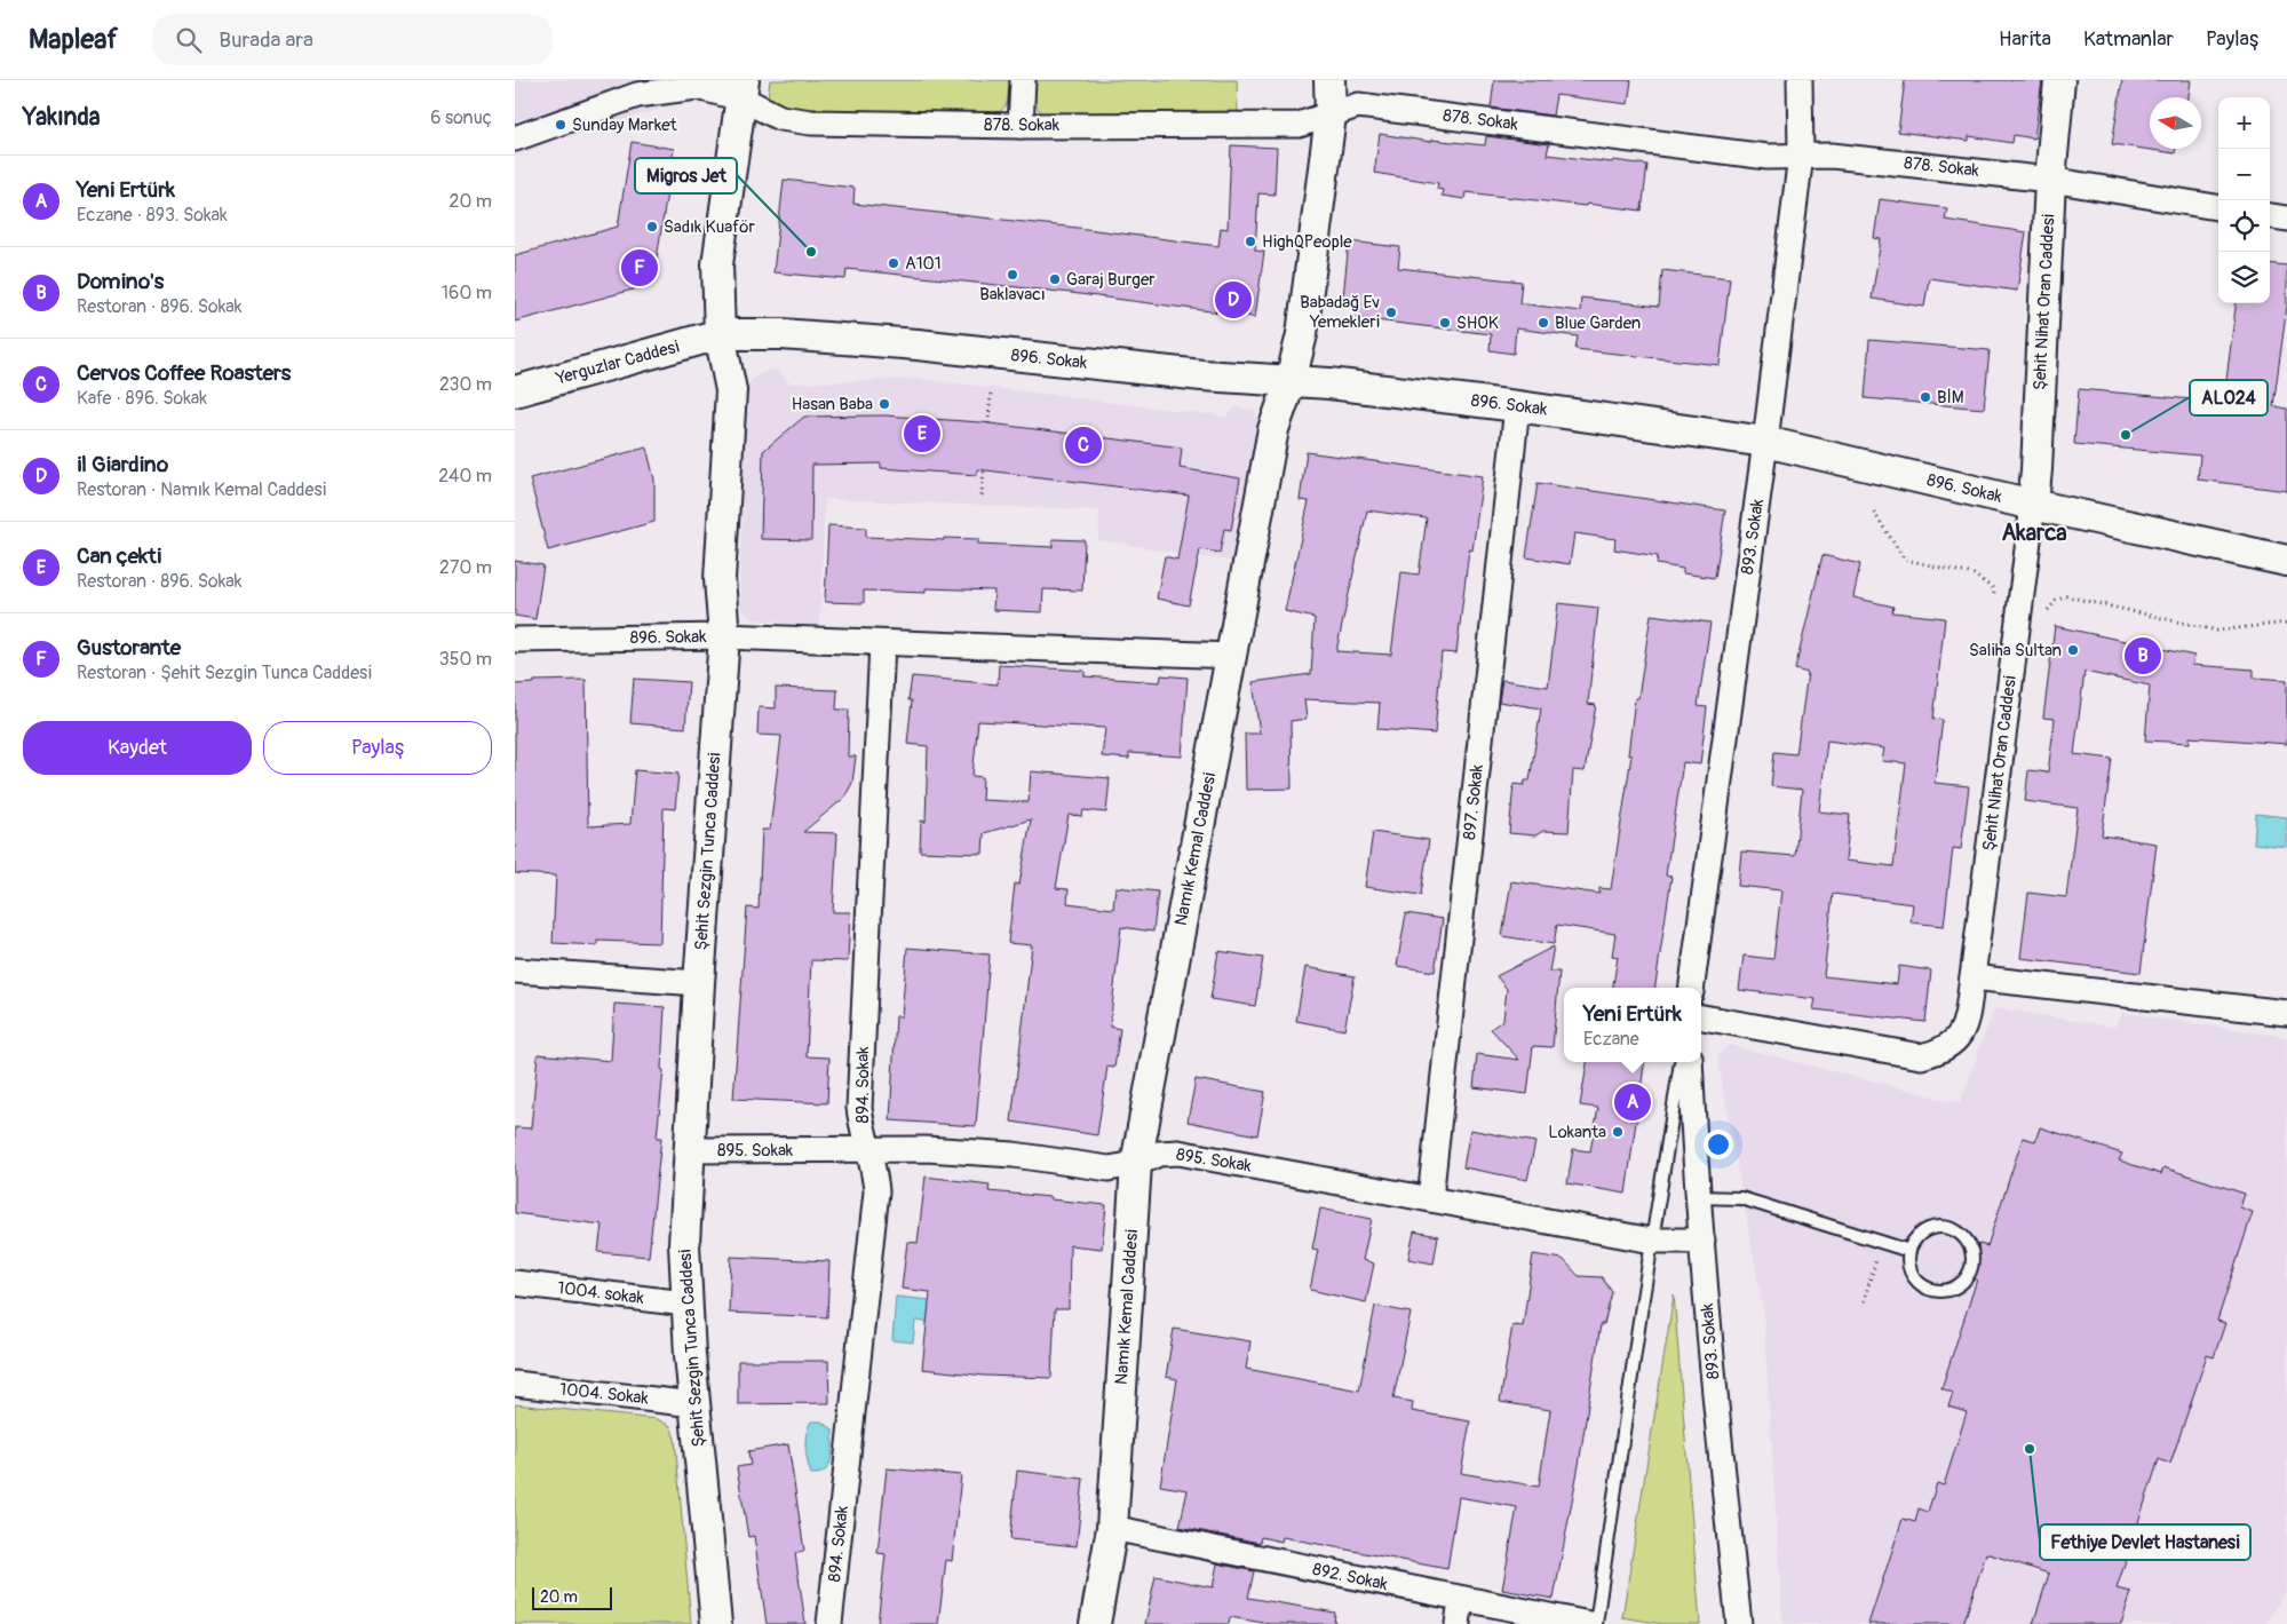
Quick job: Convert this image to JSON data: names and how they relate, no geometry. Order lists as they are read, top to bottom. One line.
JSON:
{"streets":{"street":["878. Sokak","Şehit Nihat Oran Caddesi","896. Sokak","Yerguzlar Caddesi","893. Sokak","897. Sokak","Namık Kemal Caddesi","Şehit Sezgin Tunca Caddesi","894. Sokak","895. Sokak","1004. sokak","1004. Sokak","892. Sokak"]},"crossings":[["878. Sokak","Şehit Nihat Oran Caddesi"],["878. Sokak","893. Sokak"],["878. Sokak","Namık Kemal Caddesi"],["878. Sokak","Şehit Sezgin Tunca Caddesi"],["Şehit Nihat Oran Caddesi","896. Sokak"],["896. Sokak","Yerguzlar Caddesi"],["896. Sokak","893. Sokak"],["896. Sokak","897. Sokak"],["896. Sokak","Namık Kemal Caddesi"],["896. Sokak","Şehit Sezgin Tunca Caddesi"],["896. Sokak","894. Sokak"],["Yerguzlar Caddesi","Şehit Sezgin Tunca Caddesi"],["893. Sokak","895. Sokak"],["897. Sokak","895. Sokak"],["Namık Kemal Caddesi","895. Sokak"],["Namık Kemal Caddesi","892. Sokak"],["Şehit Sezgin Tunca Caddesi","895. Sokak"],["Şehit Sezgin Tunca Caddesi","1004. sokak"],["Şehit Sezgin Tunca Caddesi","1004. Sokak"],["894. Sokak","895. Sokak"]],"districts":["Akarca"],"places":["Sunday Market","Sadık Kuaför","HighQPeople","Migros Jet","A101","Baklavacı","Garaj Burger","Babadağ Ev Yemekleri","SHOK","Blue Garden","BİM","Hasan Baba","ALO24","Saliha Sultan","Lokanta","Fethiye Devlet Hastanesi"],"scale_bar":"20 m","north":"left","page":{"header":"Mapleaf","search":"Burada ara","nav":["Harita","Katmanlar","Paylaş"],"heading":["Yakında","6 sonuç"],"map_buttons":["+","−"],"list":[{"mark":"A","name":"Yeni Ertürk","note":"Eczane · 893. Sokak","value":"20 m"},{"mark":"B","name":"Domino's","note":"Restoran · 896. Sokak","value":"160 m"},{"mark":"C","name":"Cervos Coffee Roasters","note":"Kafe · 896. Sokak","value":"230 m"},{"mark":"D","name":"il Giardino","note":"Restoran · Namık Kemal Caddesi","value":"240 m"},{"mark":"E","name":"Can çekti","note":"Restoran · 896. Sokak","value":"270 m"},{"mark":"F","name":"Gustorante","note":"Restoran · Şehit Sezgin Tunca Caddesi","value":"350 m"}],"pins":["F","D","E","C","B","A"],"buttons":["Kaydet","Paylaş"],"popup":["Yeni Ertürk","Eczane"],"scale":"20 m"}}
